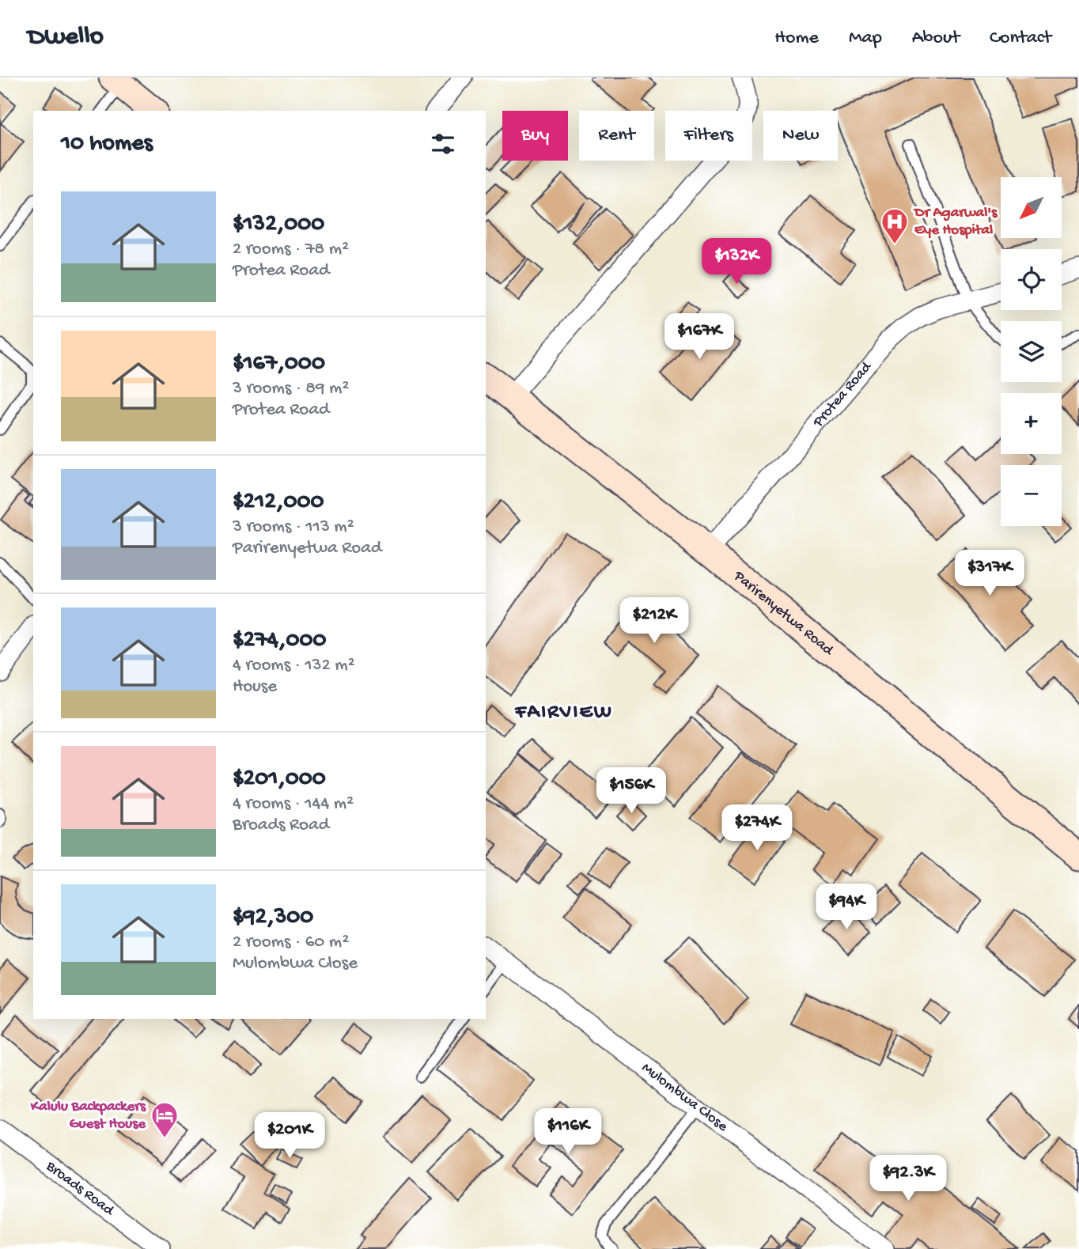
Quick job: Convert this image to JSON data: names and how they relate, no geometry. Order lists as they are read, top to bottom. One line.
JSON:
{"streets":{"main road":["Parirenyetwa Road"],"street":["Protea Road","Mulombwa Close","Broads Road"]},"crossings":[["Protea Road","Parirenyetwa Road"]],"districts":["FAIRVIEW"],"places":{"hospital":["Dr Agarwal's Eye Hospital"],"hotel":["Kalulu Backpackers Guest House"]},"north":"bottom left","page":{"header":"Dwello","nav":["Home","Map","About","Contact"],"chip":["Buy","Rent","Filters","New"],"heading":"10 homes","map_buttons":["+","−"],"list":[{"name":"$132,000","note":"2 rooms · 78 m² · Protea Road"},{"name":"$167,000","note":"3 rooms · 89 m² · Protea Road"},{"name":"$212,000","note":"3 rooms · 113 m² · Parirenyetwa Road"},{"name":"$274,000","note":"4 rooms · 132 m² · House"},{"name":"$201,000","note":"4 rooms · 144 m² · Broads Road"},{"name":"$92,300","note":"2 rooms · 60 m² · Mulombwa Close"}],"price":["$132K","$167K","$317K","$212K","$156K","$274K","$94K","$116K","$201K","$92.3K"]}}
